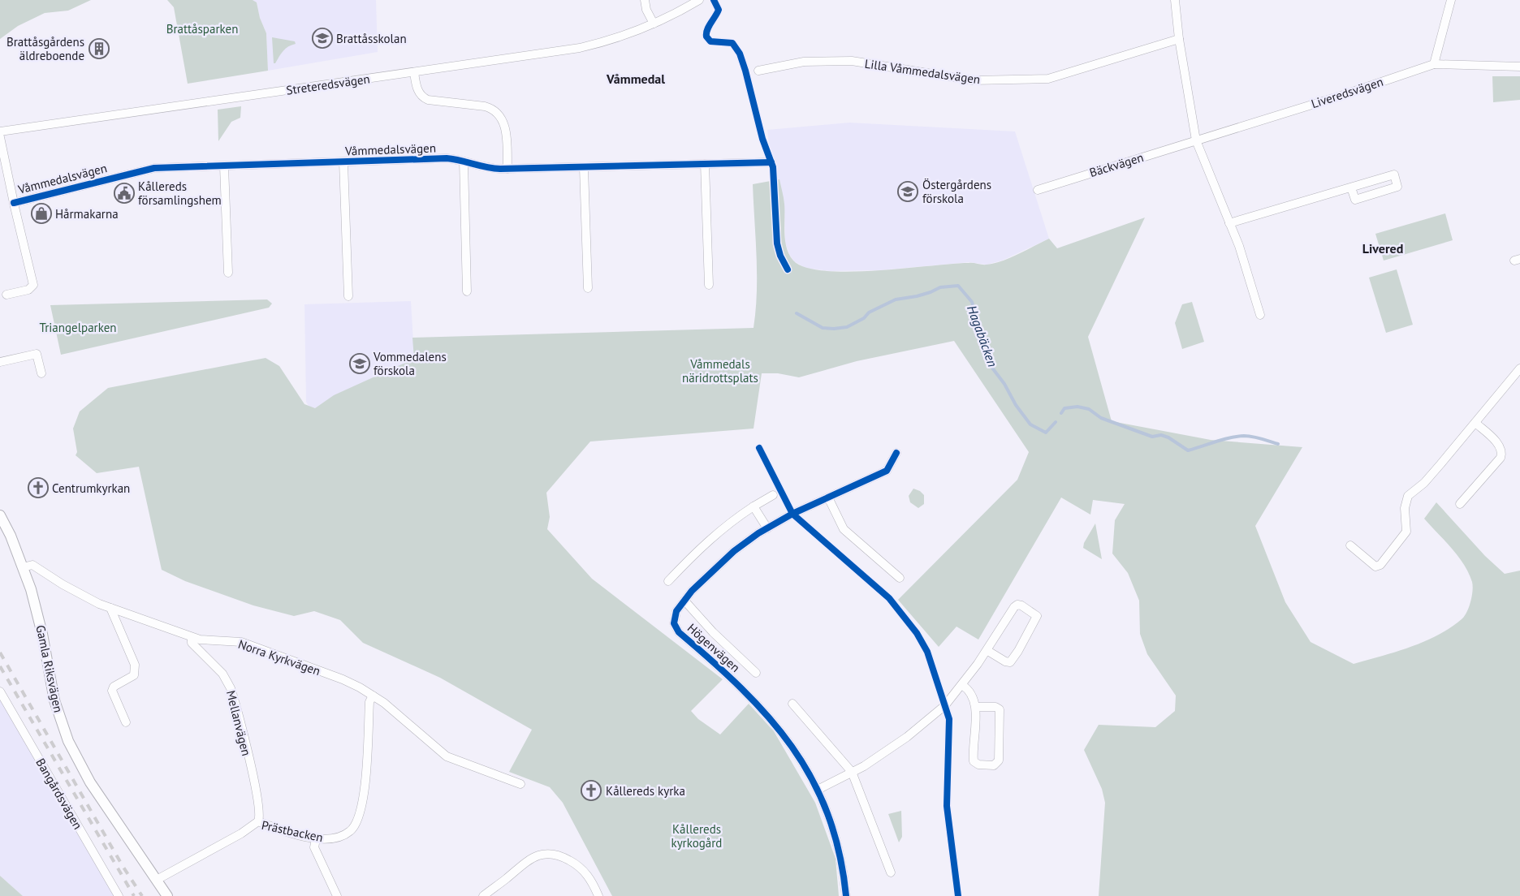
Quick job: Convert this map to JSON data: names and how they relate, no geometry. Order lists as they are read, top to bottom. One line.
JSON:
{"streets":{"street":["Lilla Våmmedalsvägen","Streteredsvägen","Liveredsvägen","Våmmedalsvägen","Bäckvägen","Högenvägen","Norra Kyrkvägen","Gamla Riksvägen","Mellanvägen","Bangårdsvägen","Prästbacken"]},"crossings":[["Liveredsvägen","Bäckvägen"],["Norra Kyrkvägen","Gamla Riksvägen"],["Norra Kyrkvägen","Mellanvägen"],["Norra Kyrkvägen","Prästbacken"],["Gamla Riksvägen","Prästbacken"],["Mellanvägen","Prästbacken"]],"districts":["Våmmedal","Livered"],"water":["Hagabäcken"],"parks":["Brattåsparken","Triangelparken","Våmmedals näridrottsplats","Kållereds kyrkogård"],"places":{"school or university":["Brattåsskolan","Östergårdens förskola","Vommedalens förskola"],"building":["Brattåsgårdens äldreboende"],"public building":["Kållereds församlingshem"],"shop":["Hårmakarna"],"church":["Centrumkyrkan","Kållereds kyrka"]}}
